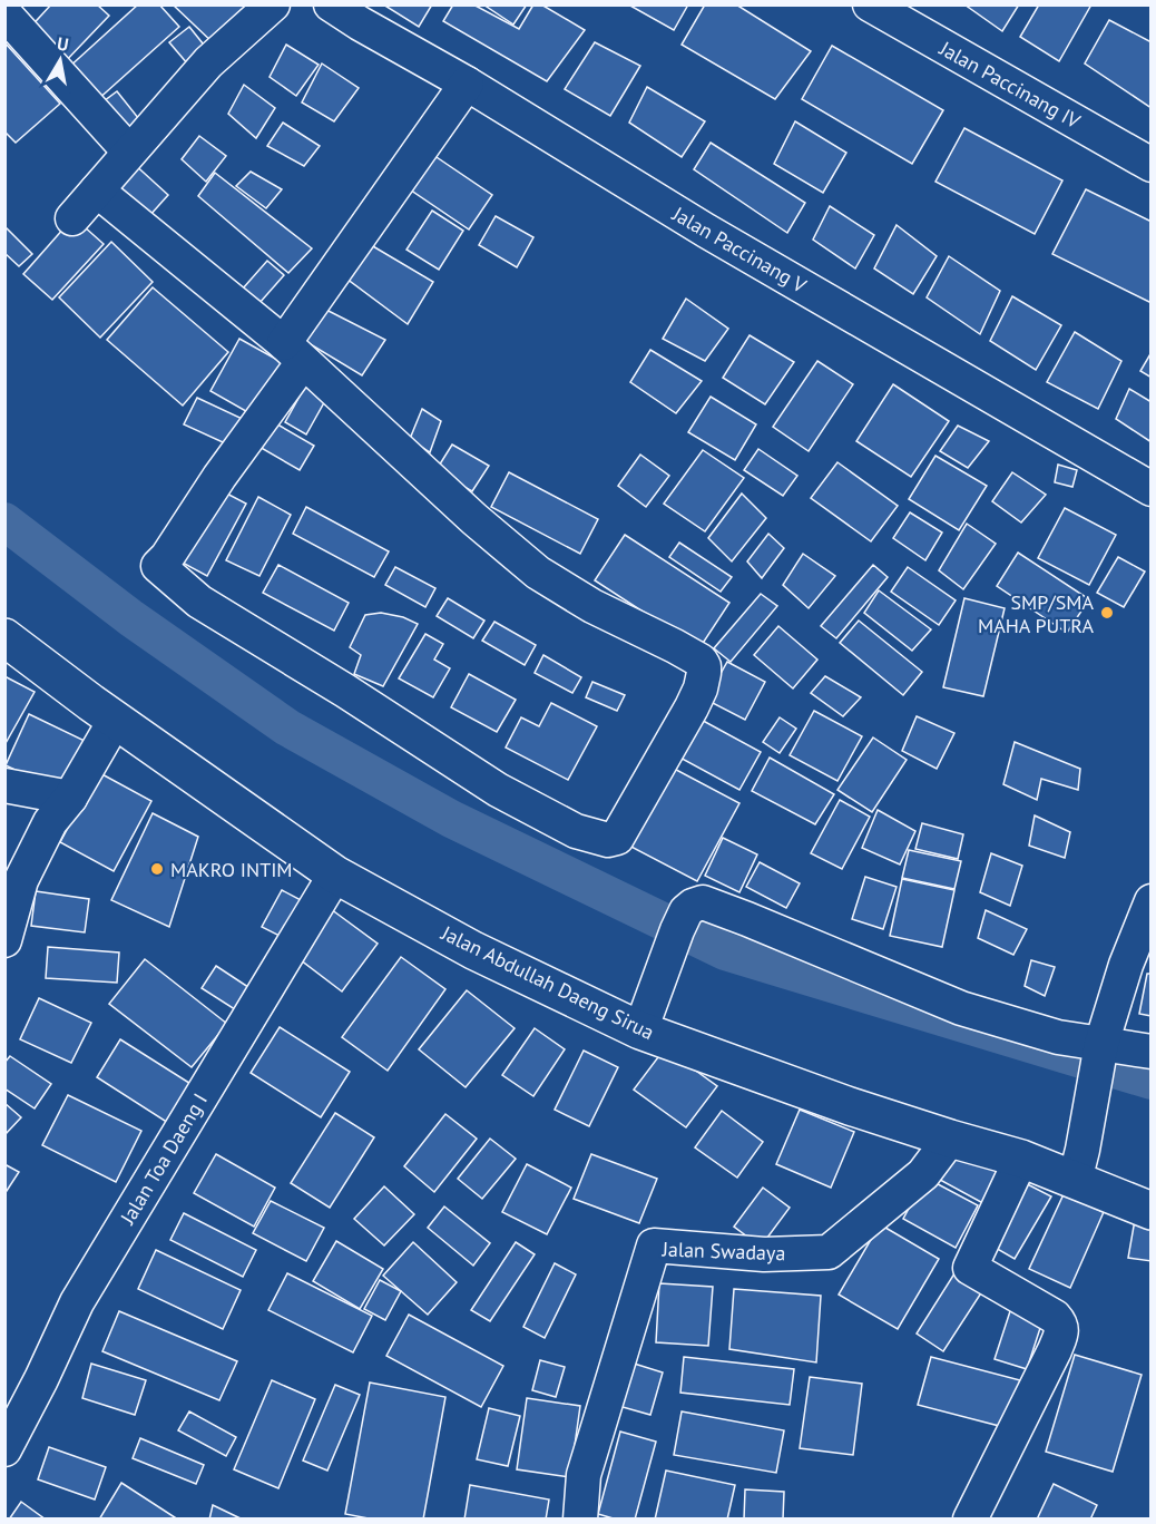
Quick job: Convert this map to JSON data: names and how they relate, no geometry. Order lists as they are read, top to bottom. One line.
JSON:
{"streets":{"main road":["Jalan Abdullah Daeng Sirua"],"street":["Jalan Paccinang IV","Jalan Paccinang V","Jalan Toa Daeng I","Jalan Swadaya"]},"crossings":[["Jalan Abdullah Daeng Sirua","Jalan Toa Daeng I"],["Jalan Abdullah Daeng Sirua","Jalan Swadaya"]],"places":["SMP/SMA MAHA PUTRA","MAKRO INTIM"],"north":"top"}
